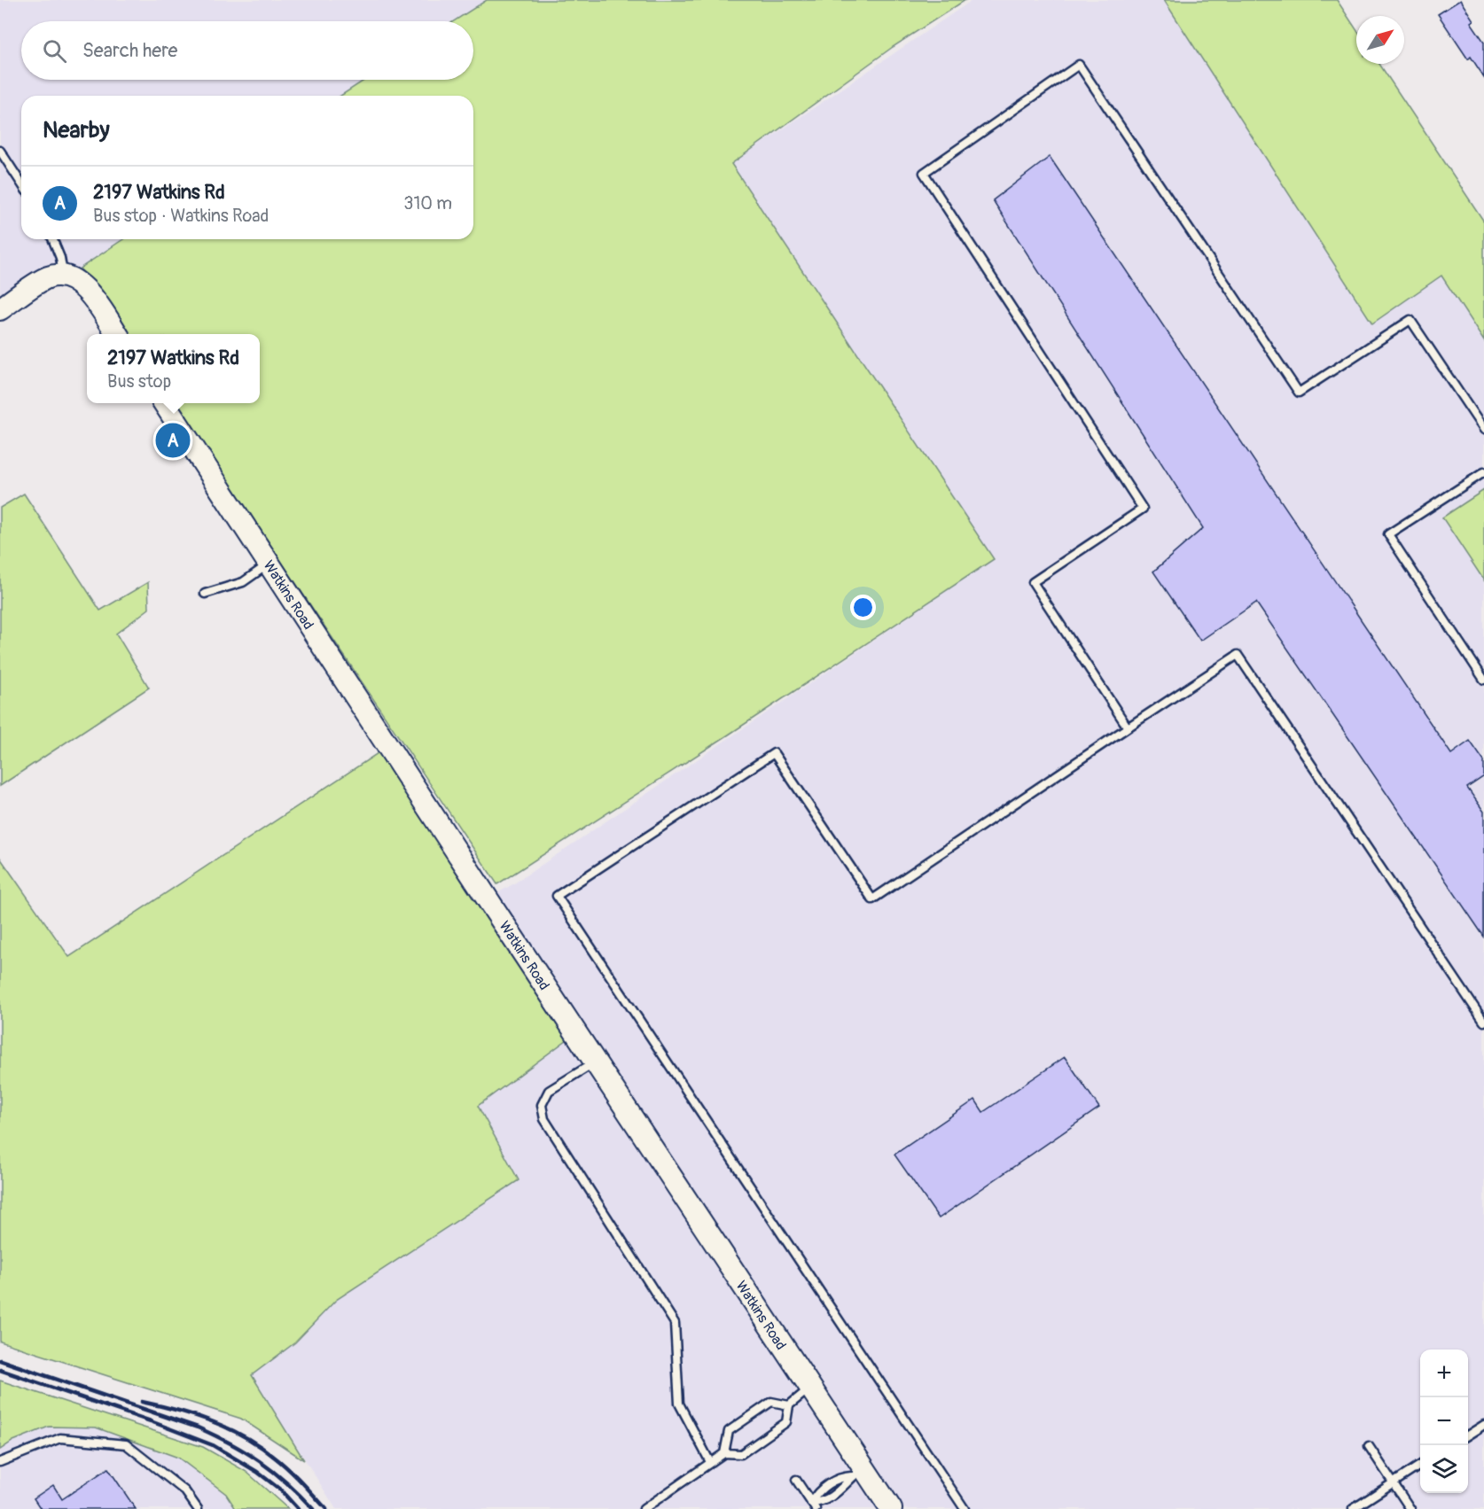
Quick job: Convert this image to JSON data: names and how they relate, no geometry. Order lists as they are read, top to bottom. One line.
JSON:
{"streets":{"street":["Watkins Road"]},"north":"top right","page":{"search":"Search here","heading":"Nearby","list":[{"mark":"A","name":"2197 Watkins Rd","note":"Bus stop · Watkins Road","value":"310 m"}],"popup":["2197 Watkins Rd","Bus stop"],"pins":"A","map_buttons":["+","−"]}}
